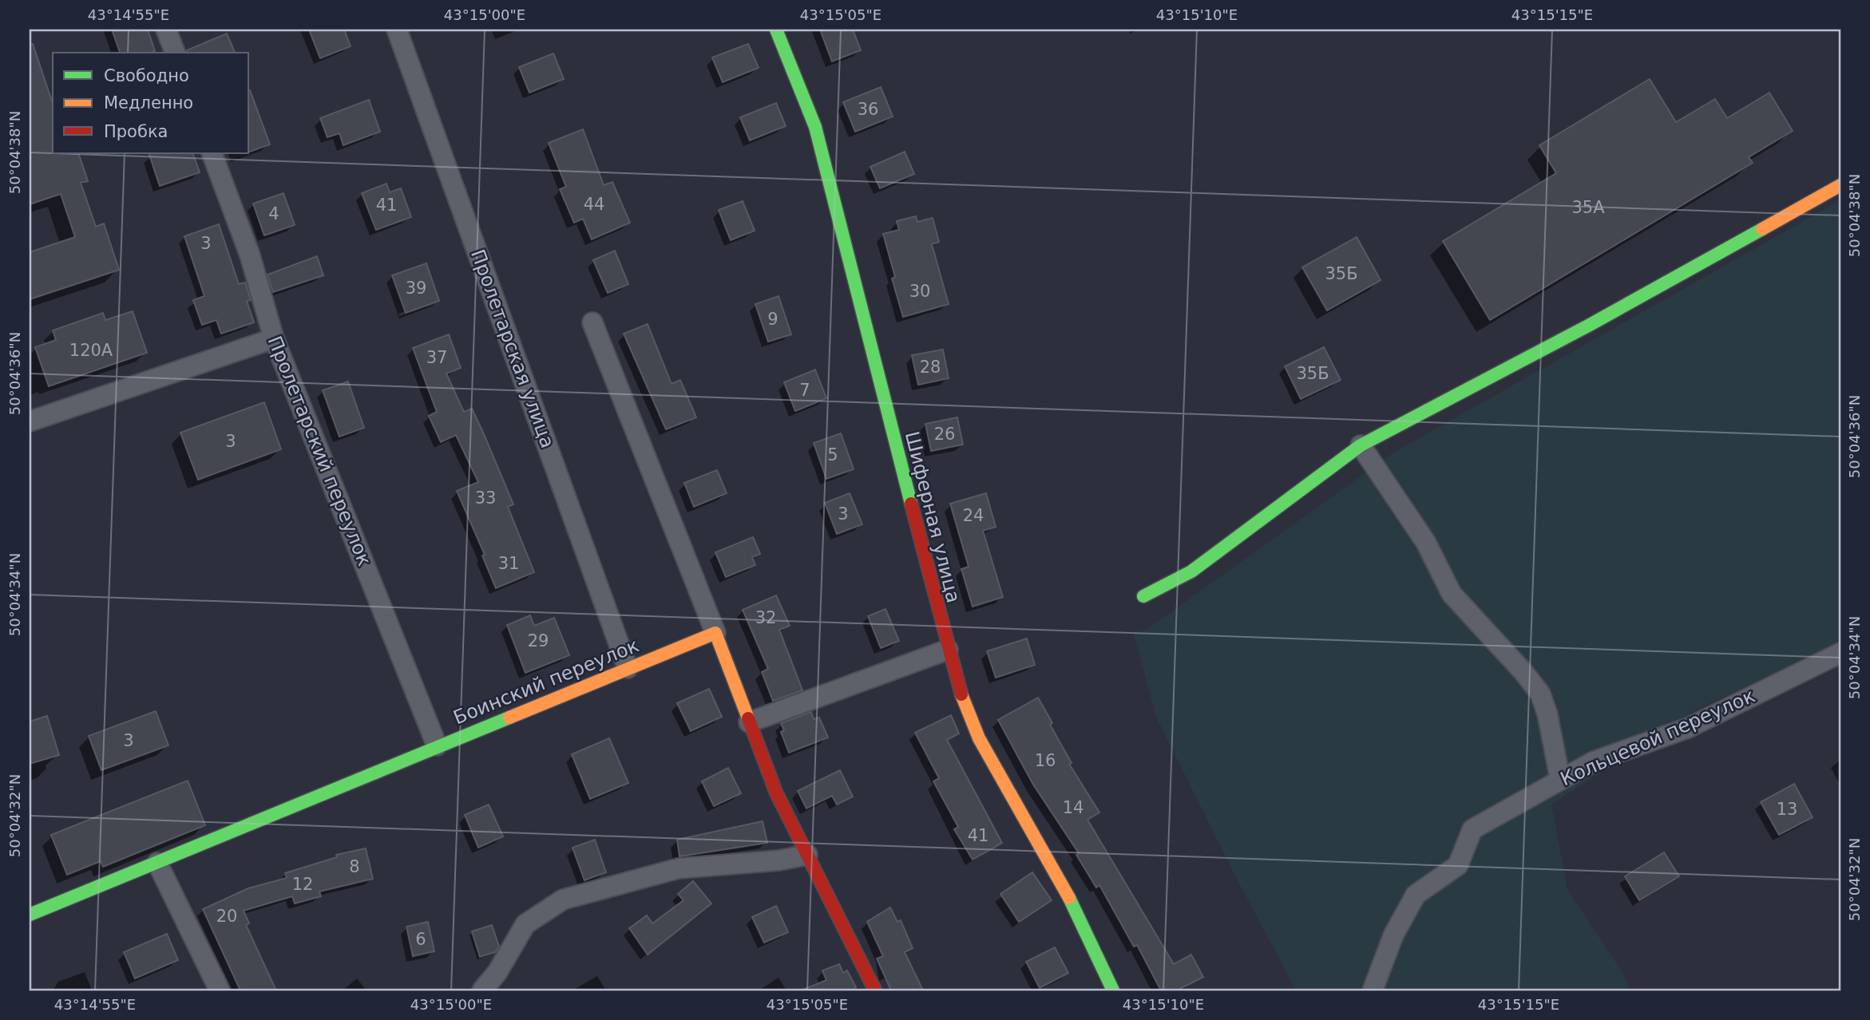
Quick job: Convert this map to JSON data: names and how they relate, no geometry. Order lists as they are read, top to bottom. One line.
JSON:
{"streets":{"street":["Пролетарская улица","Пролетарский переулок","Шиферная улица","Боинский переулок","Кольцевой переулок"]},"crossings":[["Пролетарская улица","Боинский переулок"],["Пролетарский переулок","Боинский переулок"]],"house_numbers":["36","44","41","35А","4","3","35Б","39","30","9","120А","37","28","35Б","7","26","3","5","33","3","24","31","32","29","3","16","14","13","41","8","12","20","6"],"legend":["Свободно","Медленно","Пробка"],"coordinates":["43°14'55\"E","43°15'00\"E","43°15'05\"E","43°15'10\"E","43°15'15\"E","50°04'38\"N","50°04'36\"N","50°04'34\"N","50°04'32\"N"]}
